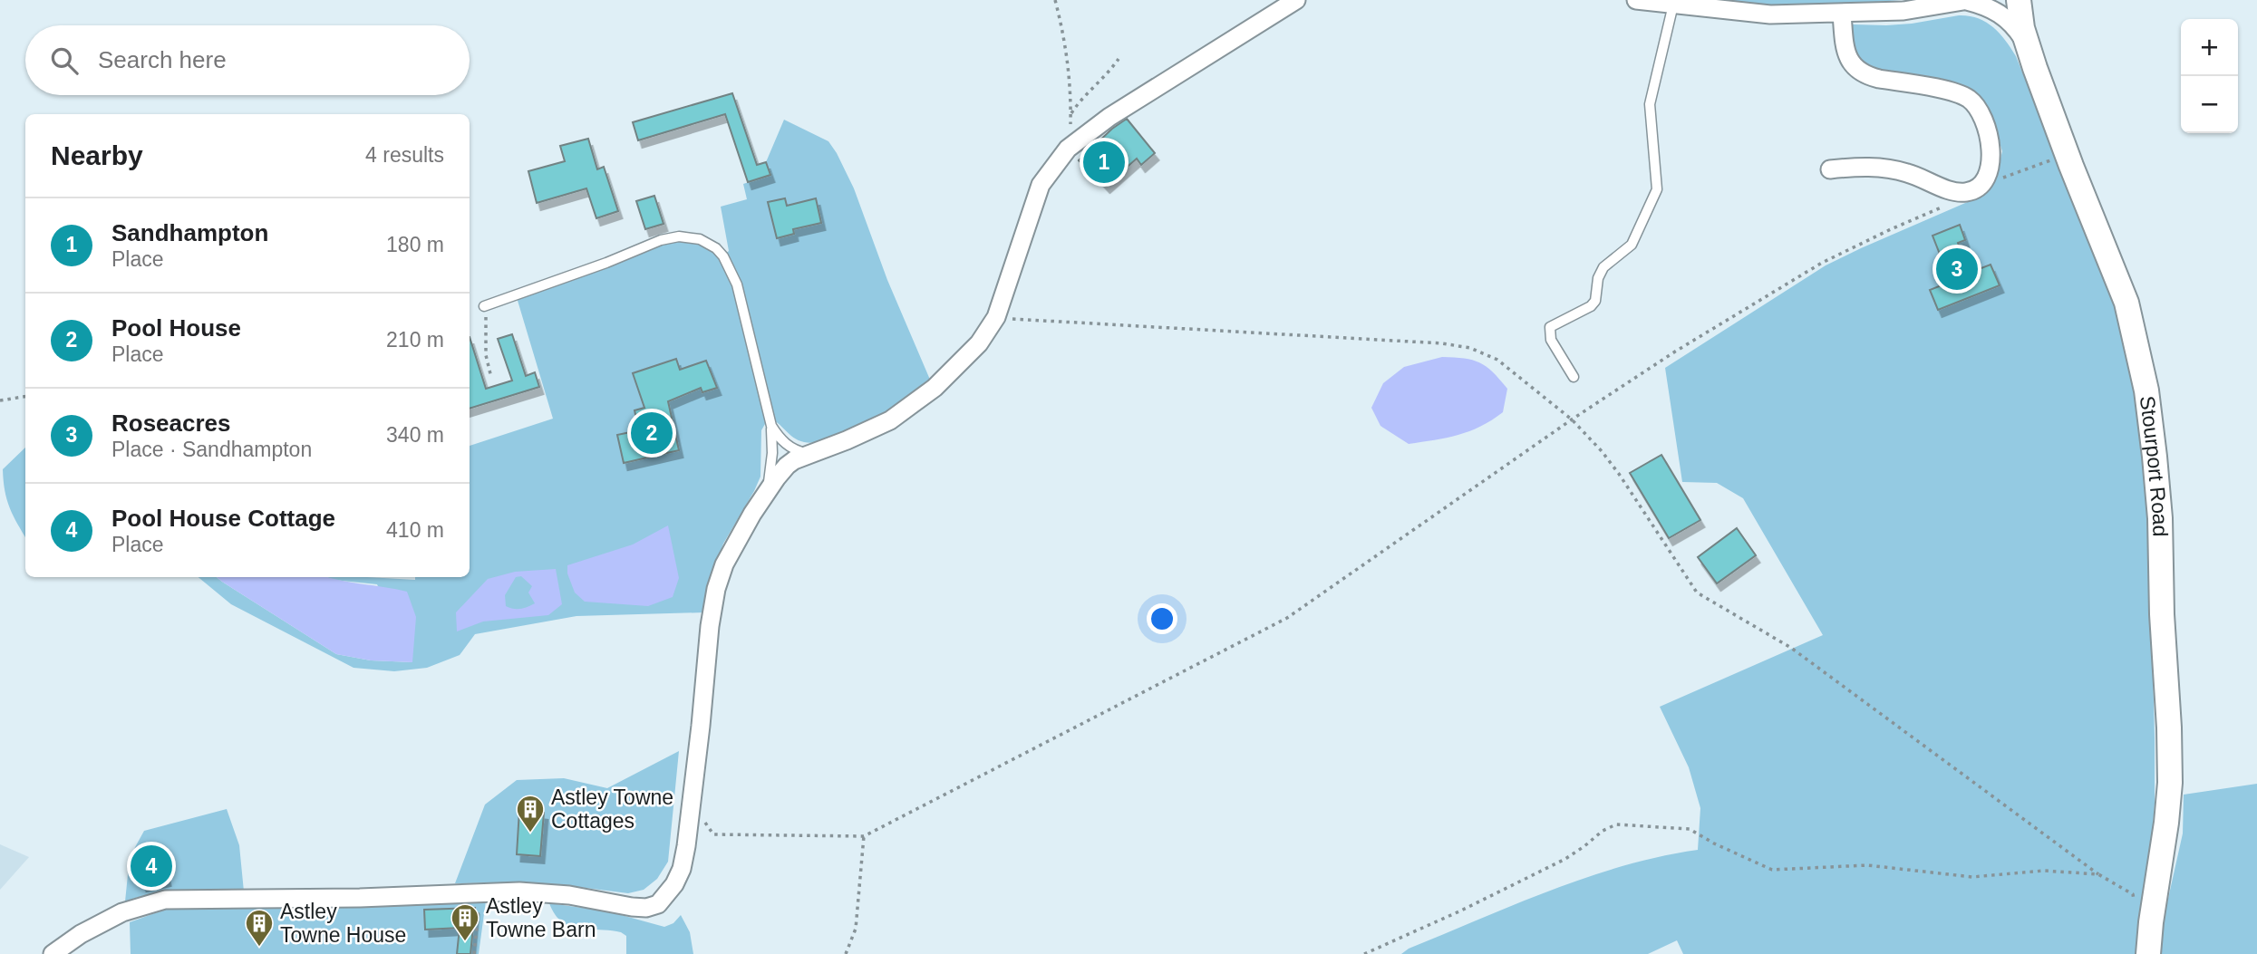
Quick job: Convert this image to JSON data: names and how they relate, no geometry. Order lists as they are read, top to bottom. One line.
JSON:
{"streets":{"main road":["Stourport Road"]},"places":{"building":["Astley Towne Cottages","Astley Towne Barn","Astley Towne House"]},"page":{"map_buttons":["+","−"],"search":"Search here","heading":["Nearby","4 results"],"pins":["1","3","2","4"],"list":[{"mark":"1","name":"Sandhampton","note":"Place","value":"180 m"},{"mark":"2","name":"Pool House","note":"Place","value":"210 m"},{"mark":"3","name":"Roseacres","note":"Place · Sandhampton","value":"340 m"},{"mark":"4","name":"Pool House Cottage","note":"Place","value":"410 m"}]}}
